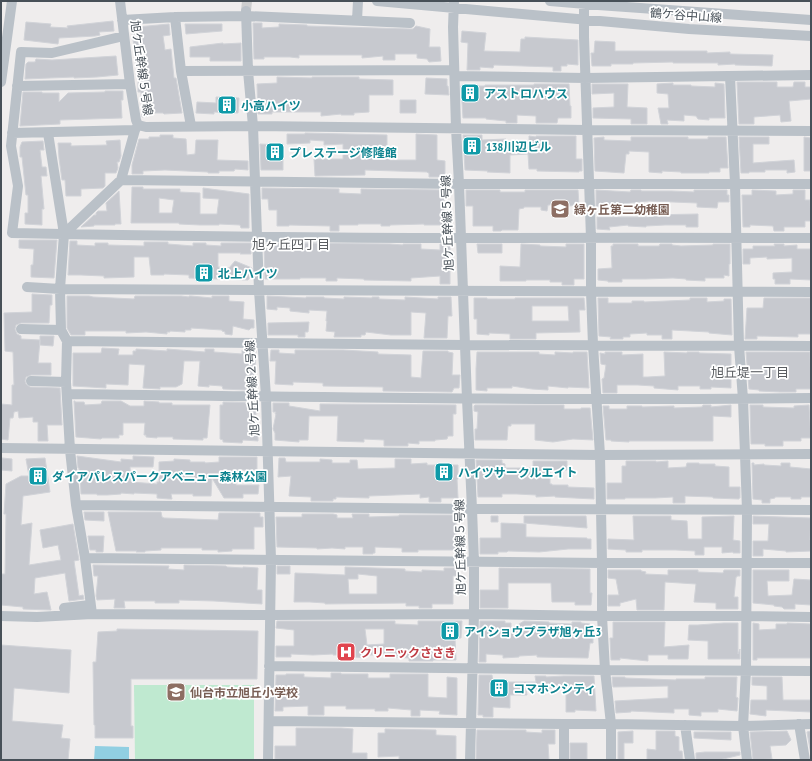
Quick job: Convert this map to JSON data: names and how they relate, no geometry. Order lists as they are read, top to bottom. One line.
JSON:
{"streets":{"street":["鶴ケ谷中山線","旭ケ丘幹線５号線","旭ケ丘幹線２号線"]},"crossings":[["旭ケ丘幹線５号線","旭ケ丘幹線２号線"]],"districts":["旭ヶ丘四丁目","旭丘堤一丁目"],"places":{"building":["アストロハウス","小高ハイツ","138川辺ビル","プレステージ修隆館","北上ハイツ","ハイツサークルエイト","ダイアパレスパークアベニュー森林公園","アイショウプラザ旭ヶ丘3","コマホンシティ"],"school or university":["緑ヶ丘第二幼稚園","仙台市立旭丘小学校"],"hospital":["クリニックささき"]}}
